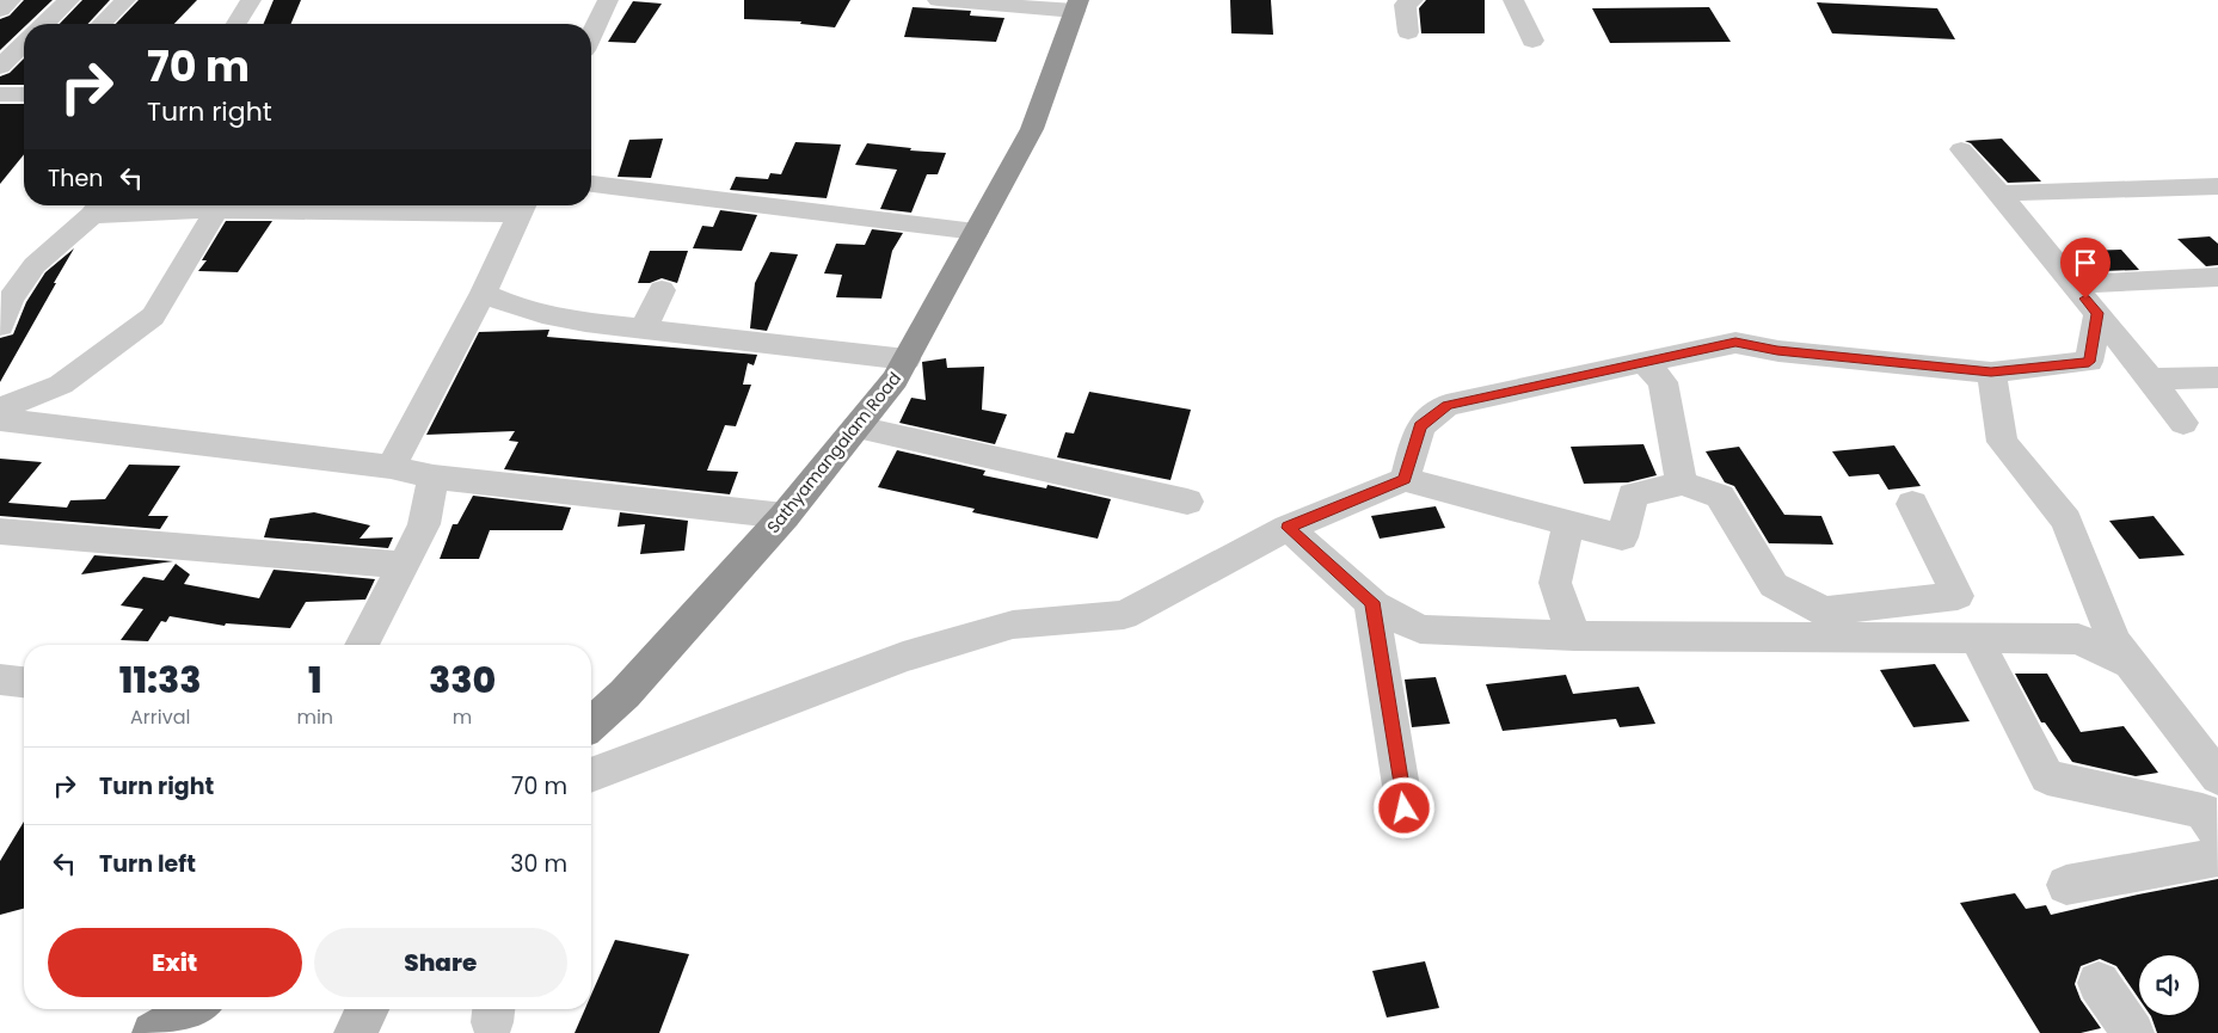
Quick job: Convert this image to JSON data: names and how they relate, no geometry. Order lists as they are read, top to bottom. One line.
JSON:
{"streets":{"highway":["Sathyamangalam Road"]},"page":{"turn":["70 m","Turn right"],"then":"Then","eta":["11:33","Arrival","1","min","330","m"],"list":[{"name":"Turn right","value":"70 m"},{"name":"Turn left","value":"30 m"}],"buttons":["Exit","Share"]}}
